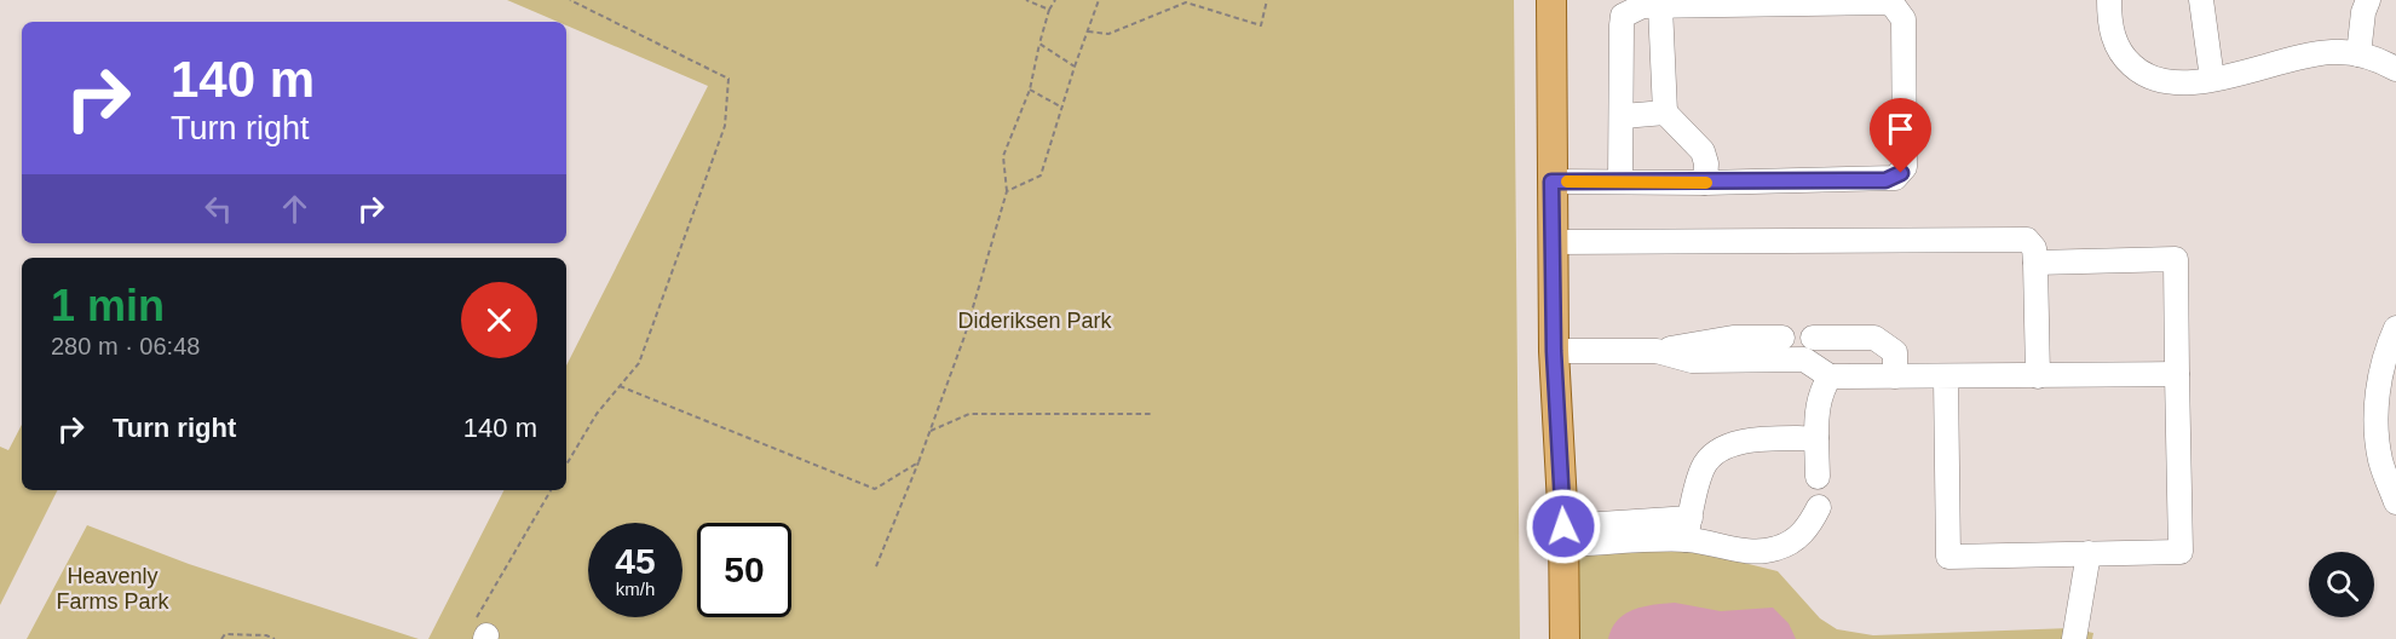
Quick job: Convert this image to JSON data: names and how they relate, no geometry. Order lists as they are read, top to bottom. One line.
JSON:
{"parks":["Dideriksen Park","Heavenly Farms Park"],"page":{"turn":["140 m","Turn right"],"heading":["1 min","280 m · 06:48"],"list":[{"name":"Turn right","value":"140 m"}],"speed":"45 km/h","limit":"50"}}
